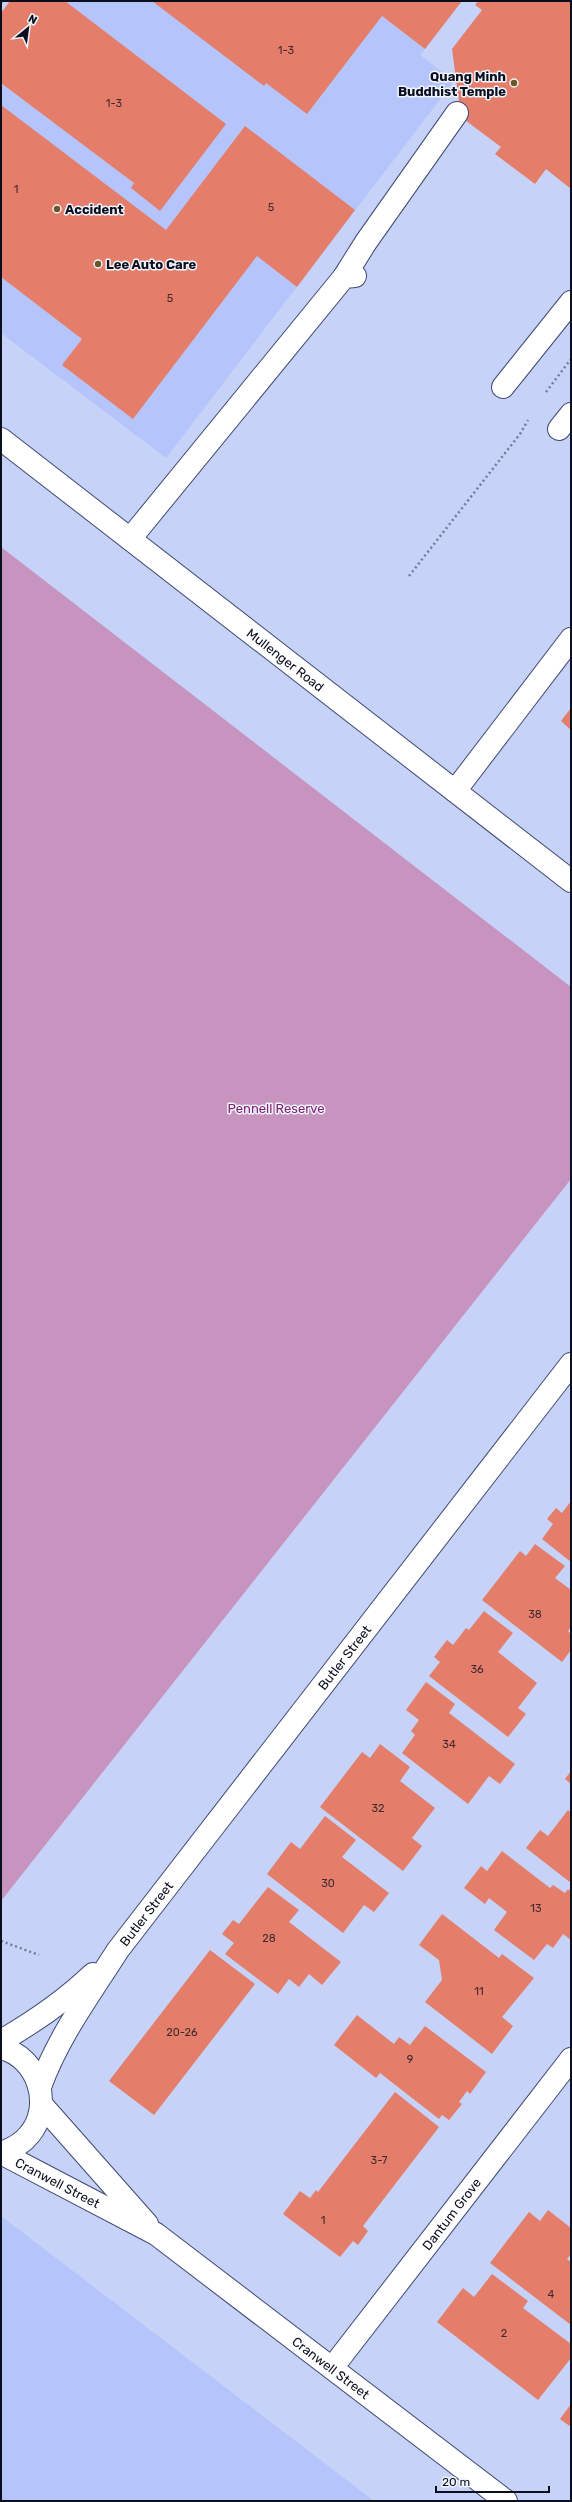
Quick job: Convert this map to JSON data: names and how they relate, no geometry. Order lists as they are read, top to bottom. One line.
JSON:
{"streets":{"street":["Mullenger Road","Butler Street","Cranwell Street","Dantum Grove"]},"crossings":[["Butler Street","Cranwell Street"],["Cranwell Street","Dantum Grove"]],"parks":["Pennell Reserve"],"places":["Quang Minh Buddhist Temple","Accident","Lee Auto Care"],"house_numbers":["1-3","1-3","1","5","5","38","36","34","32","30","13","28","11","20-26","9","3-7","1","4","2"],"scale_bar":"20 m","north":"top right"}
